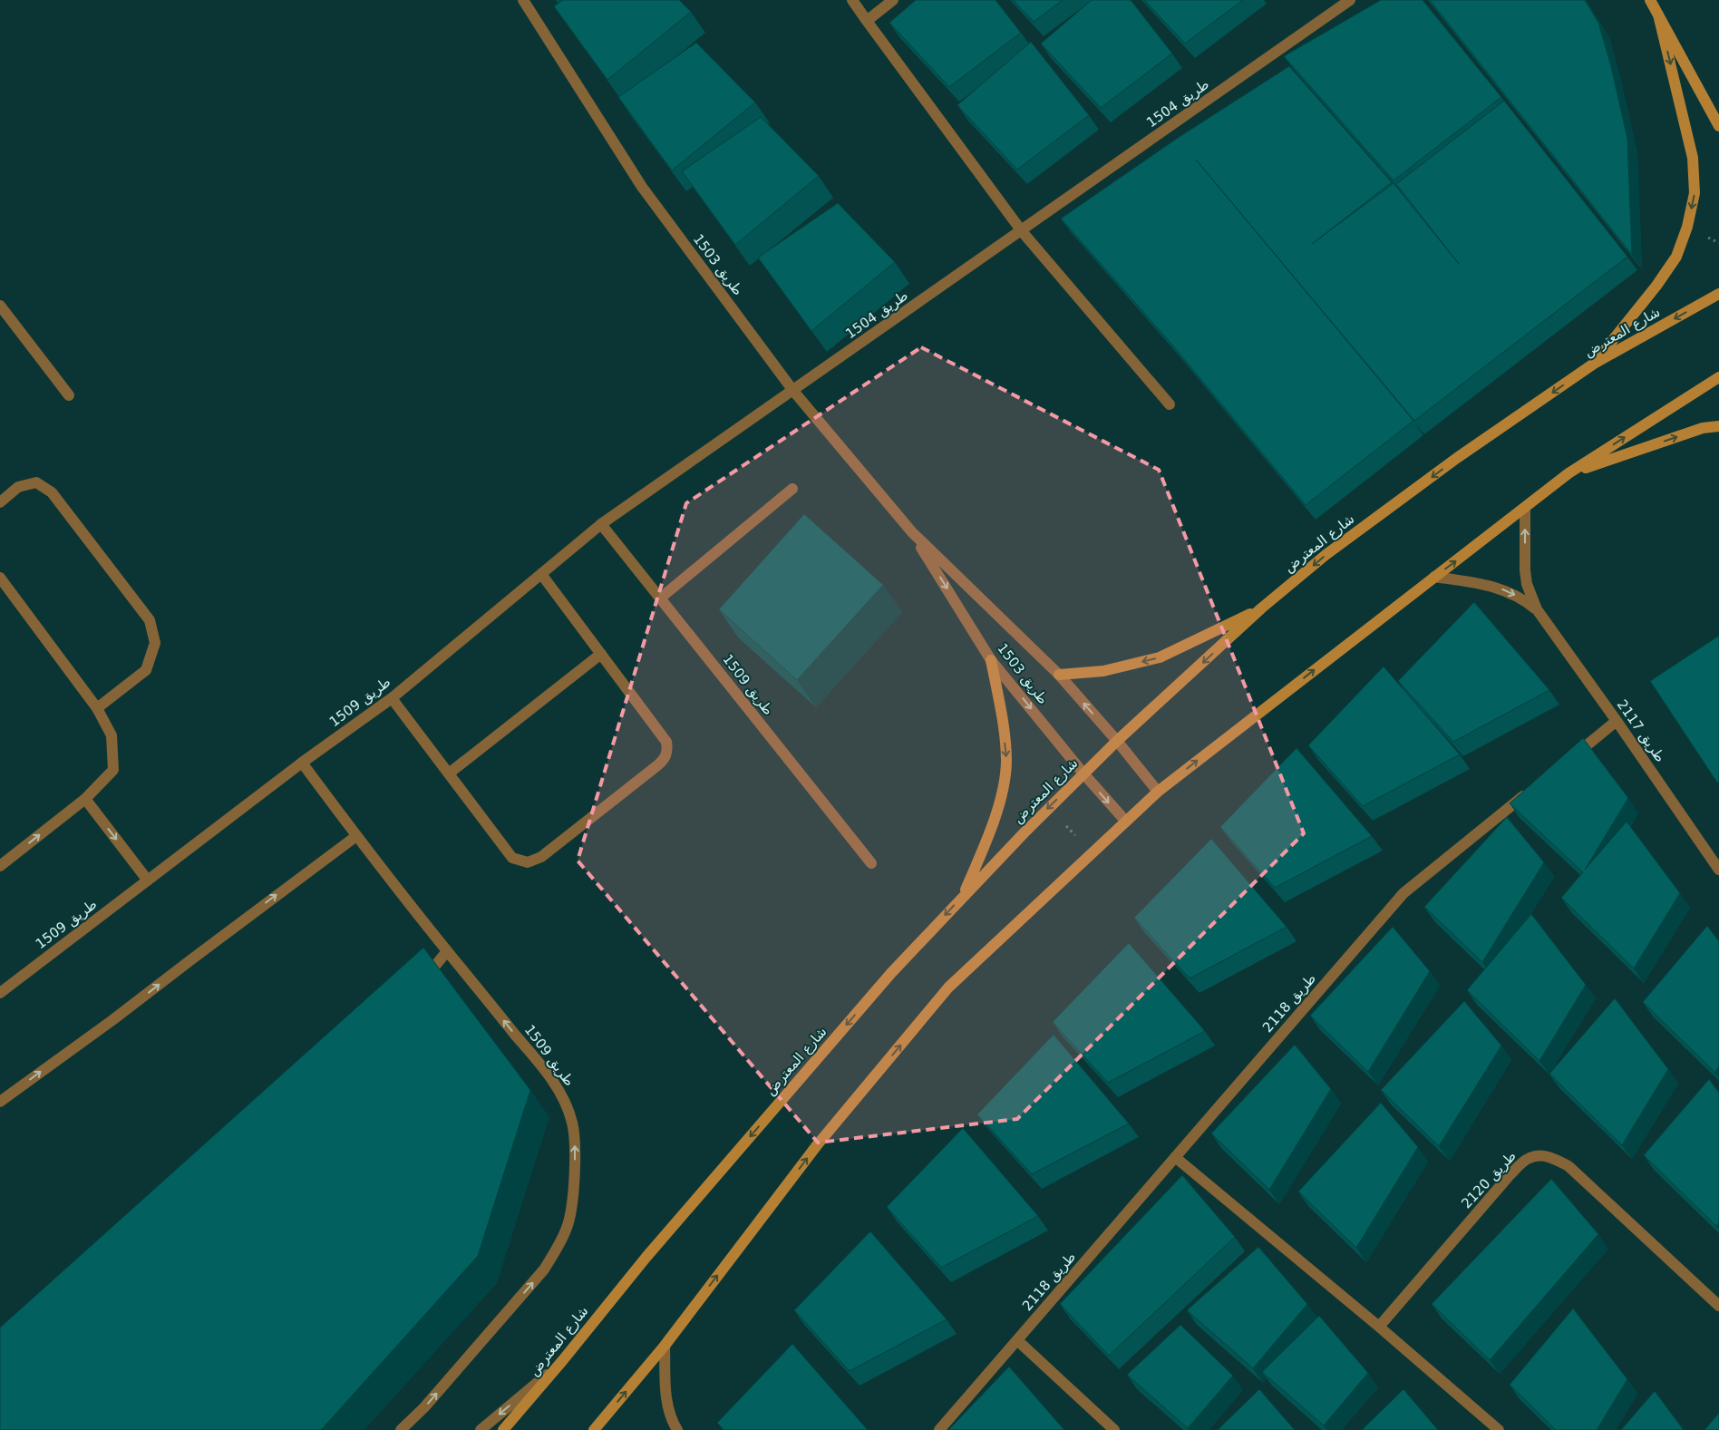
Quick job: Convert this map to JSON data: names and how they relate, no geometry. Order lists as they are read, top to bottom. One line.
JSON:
{"streets":{"street":["طريق 1504","طريق 1503","شارع المعترض","طريق 1509","طريق 2117","طريق 2118","طريق 2120"]},"crossings":[["طريق 1504","طريق 1503"],["طريق 1504","طريق 1509"],["طريق 1503","شارع المعترض"],["طريق 1503","طريق 1509"]]}
